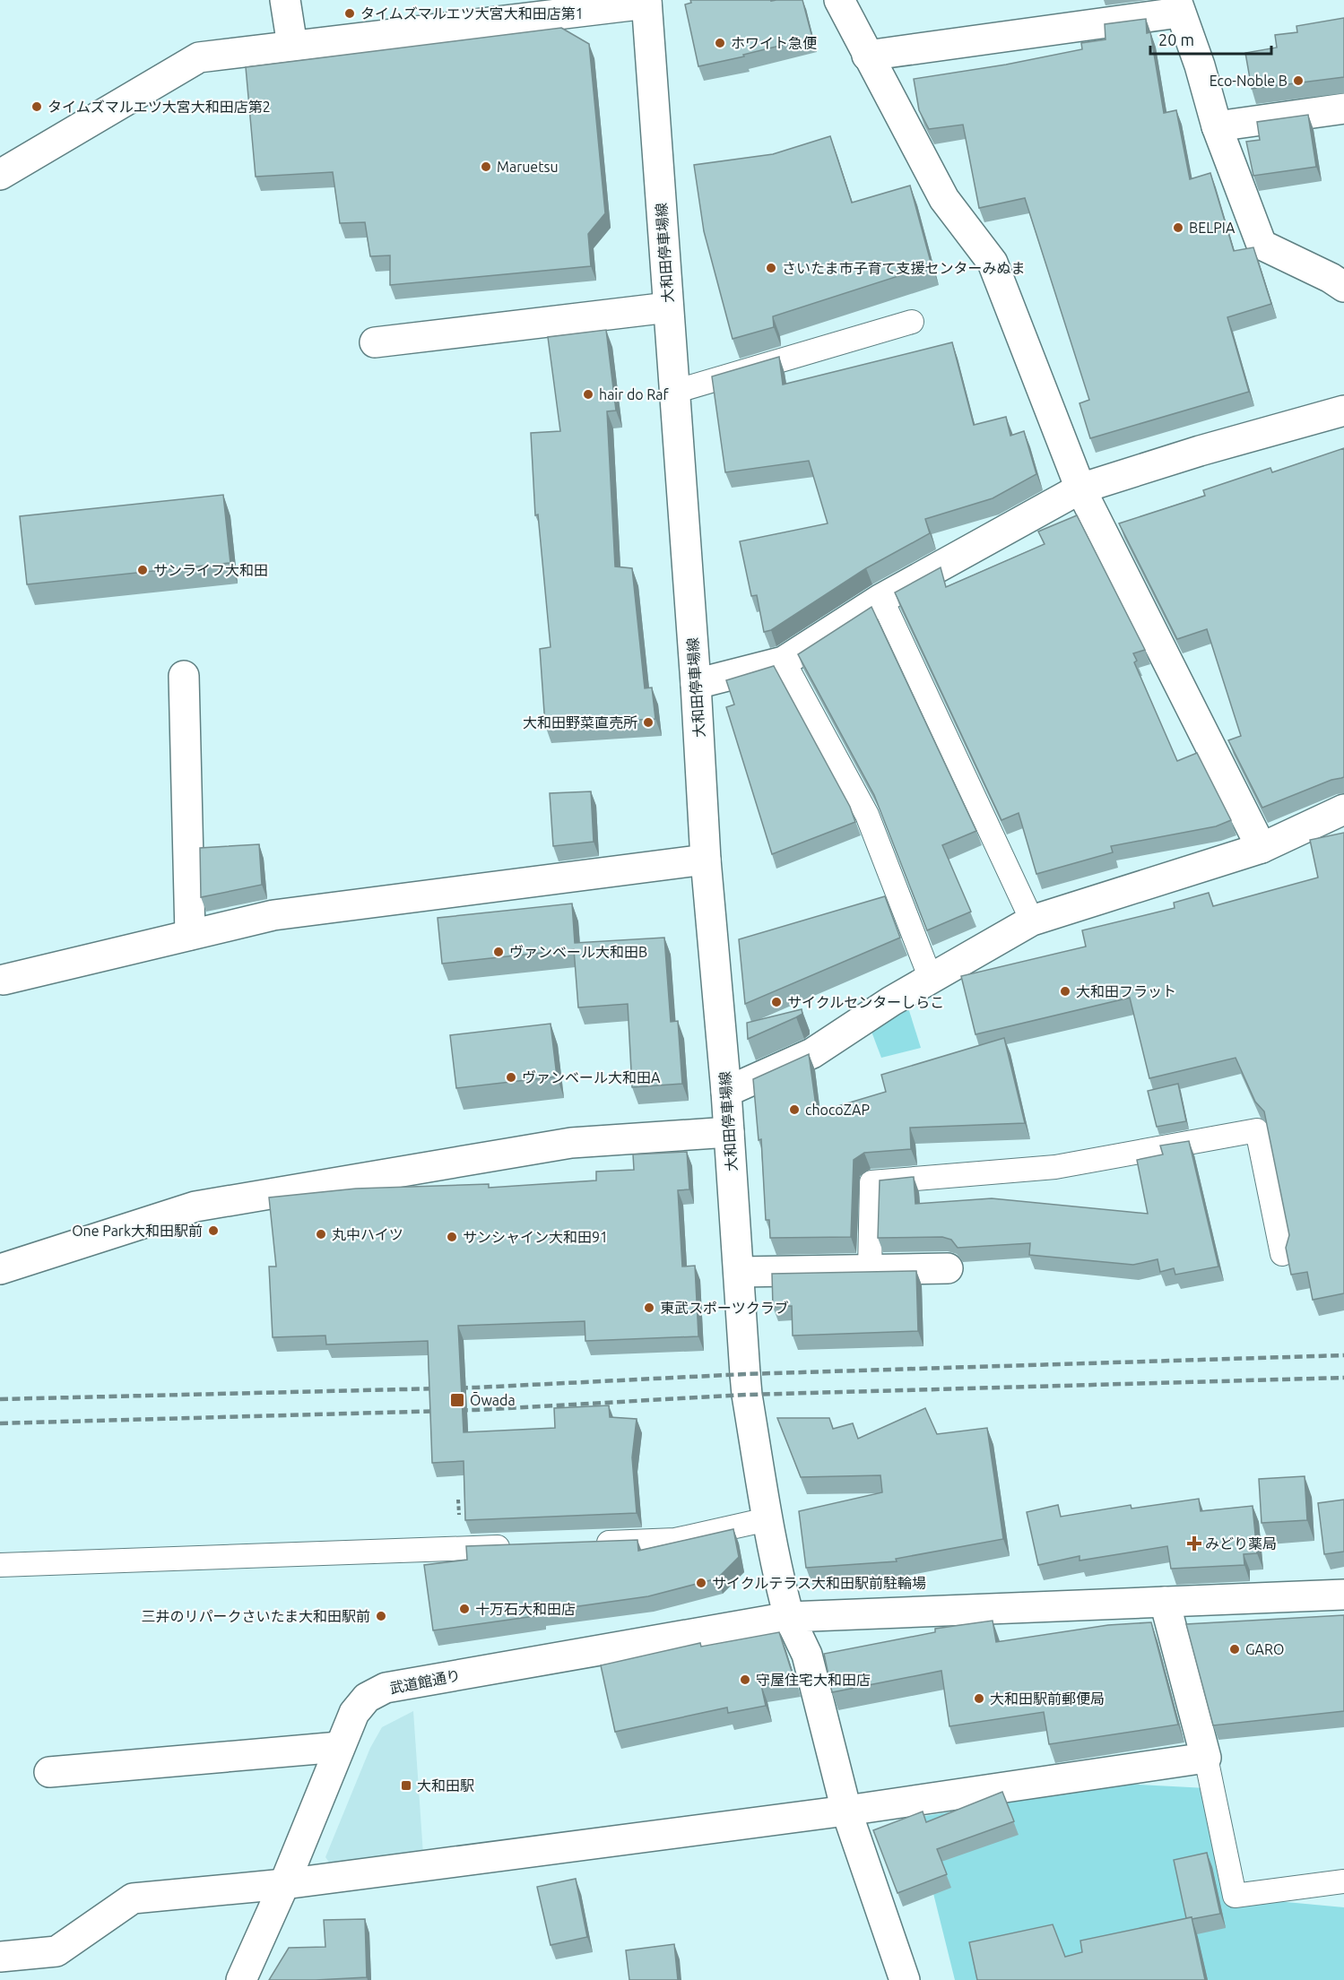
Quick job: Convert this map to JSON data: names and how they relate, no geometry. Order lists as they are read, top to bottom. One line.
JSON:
{"streets":{"street":["大和田停車場線","武道館通り"]},"crossings":[["大和田停車場線","武道館通り"]],"places":{"other":["タイムズマルエツ大宮大和田店第1","ホワイト急便","Eco-Noble B","タイムズマルエツ大宮大和田店第2","Maruetsu","BELPIA","さいたま市子育て支援センターみぬま","hair do Raf","サンライフ大和田","大和田野菜直売所","ヴァンベール大和田B","大和田フラット","サイクルセンターしらこ","ヴァンベール大和田A","chocoZAP","One Park大和田駅前","丸中ハイツ","サンシャイン大和田91","東武スポーツクラブ","サイクルテラス大和田駅前駐輪場","十万石大和田店","三井のリパークさいたま大和田駅前","GARO","守屋住宅大和田店","大和田駅前郵便局"],"transit":["Ōwada","大和田駅"],"health":["みどり薬局"]},"scale_bar":"20 m"}
